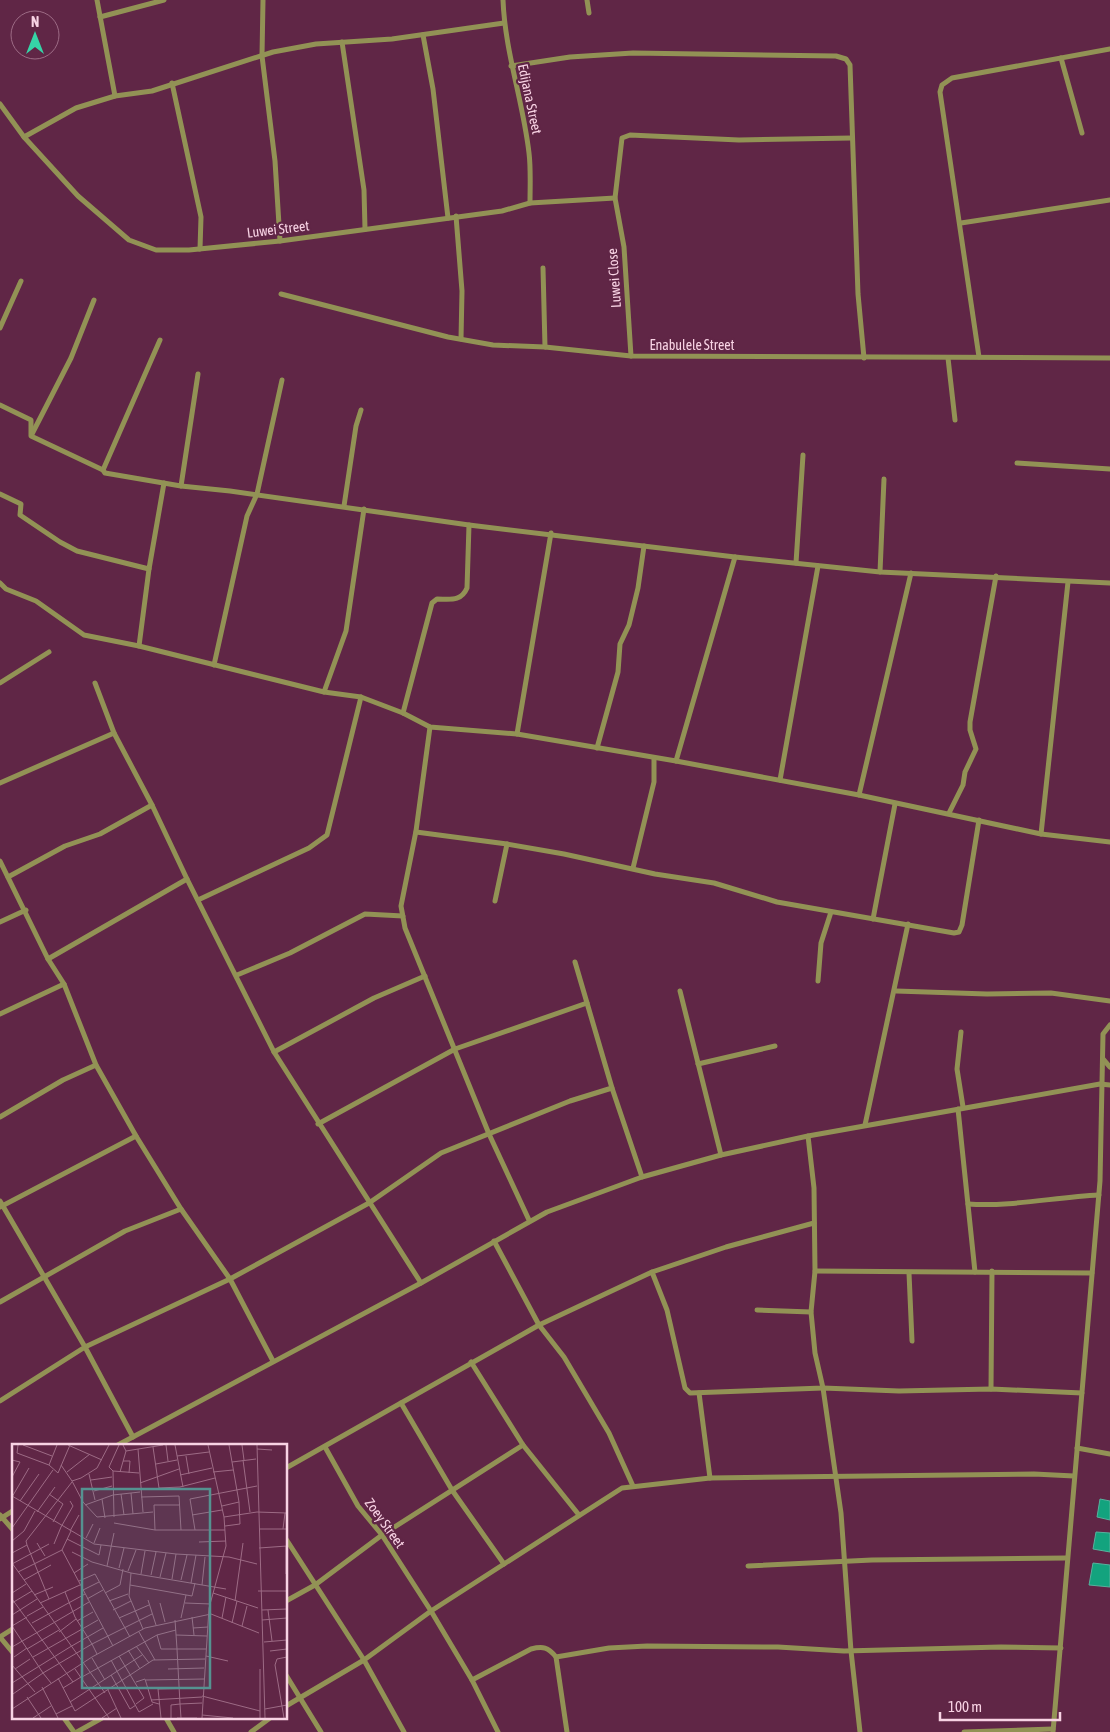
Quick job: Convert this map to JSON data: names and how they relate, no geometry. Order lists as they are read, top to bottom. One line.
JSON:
{"streets":{"street":["Edijana Street","Luwei Street","Luwei Close","Enabulele Street","Zoey Street"]},"crossings":[["Edijana Street","Luwei Street"],["Luwei Street","Luwei Close"],["Luwei Close","Enabulele Street"]],"scale_bar":"100 m","north":"top"}
